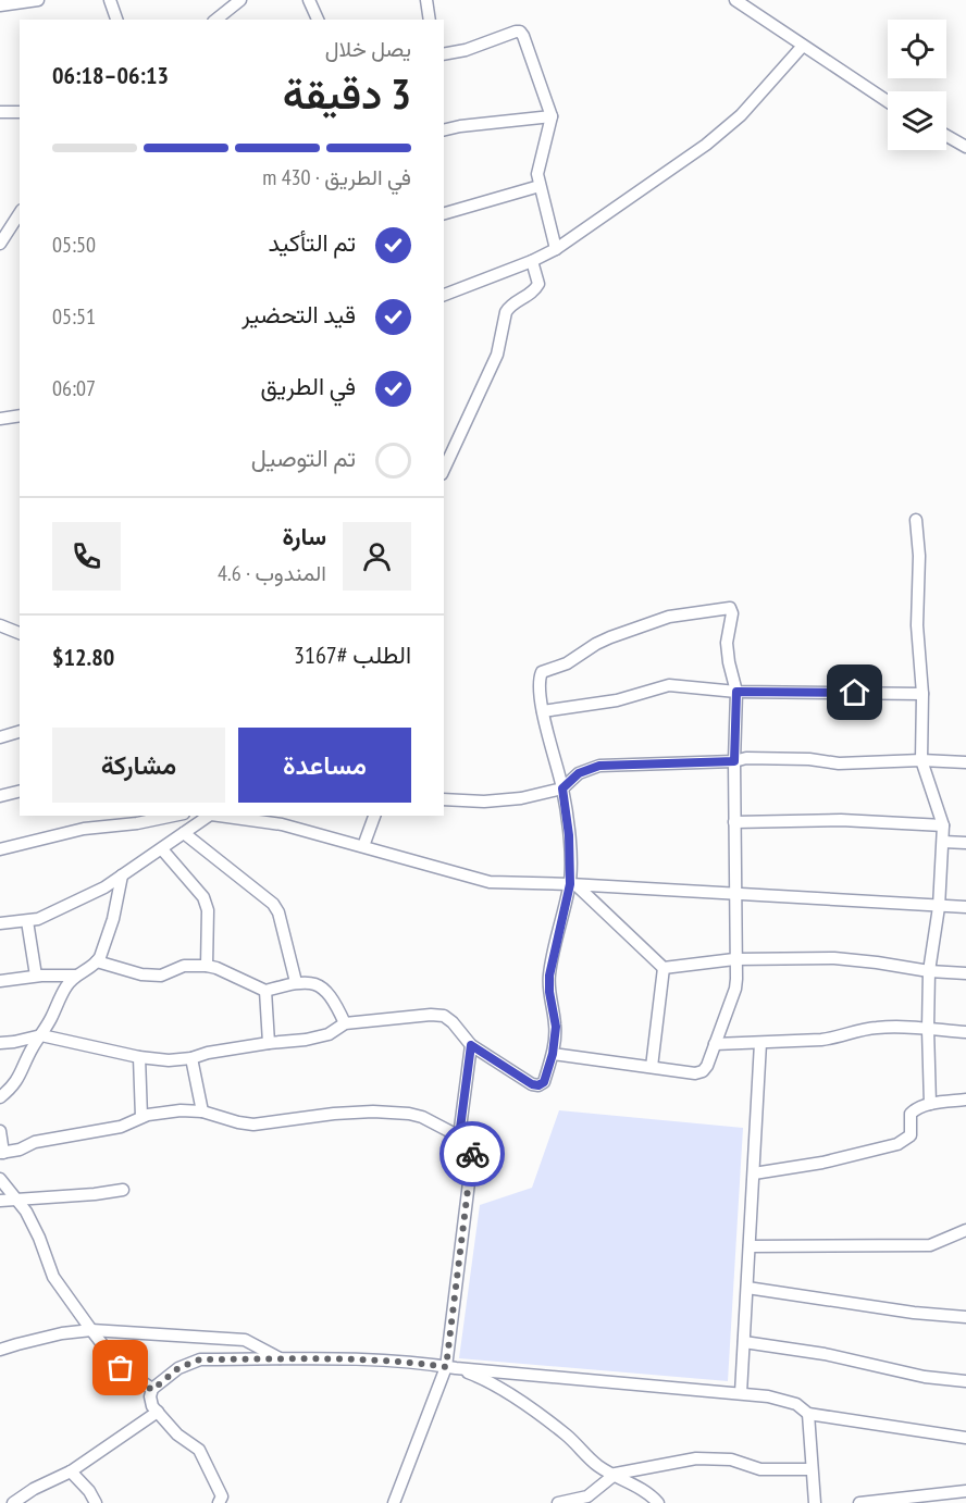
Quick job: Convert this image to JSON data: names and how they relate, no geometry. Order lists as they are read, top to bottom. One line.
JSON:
{"page":{"heading":["3 دقيقة","يصل خلال","06:13–06:18"],"panel":["سارة","المندوب · 4.6","الطلب #3167","$12.80"],"bar":"في الطريق · 430 m","list":[["تم التأكيد","05:50"],["قيد التحضير","05:51"],["في الطريق","06:07"],"تم التوصيل"],"buttons":["مساعدة","مشاركة"]}}
